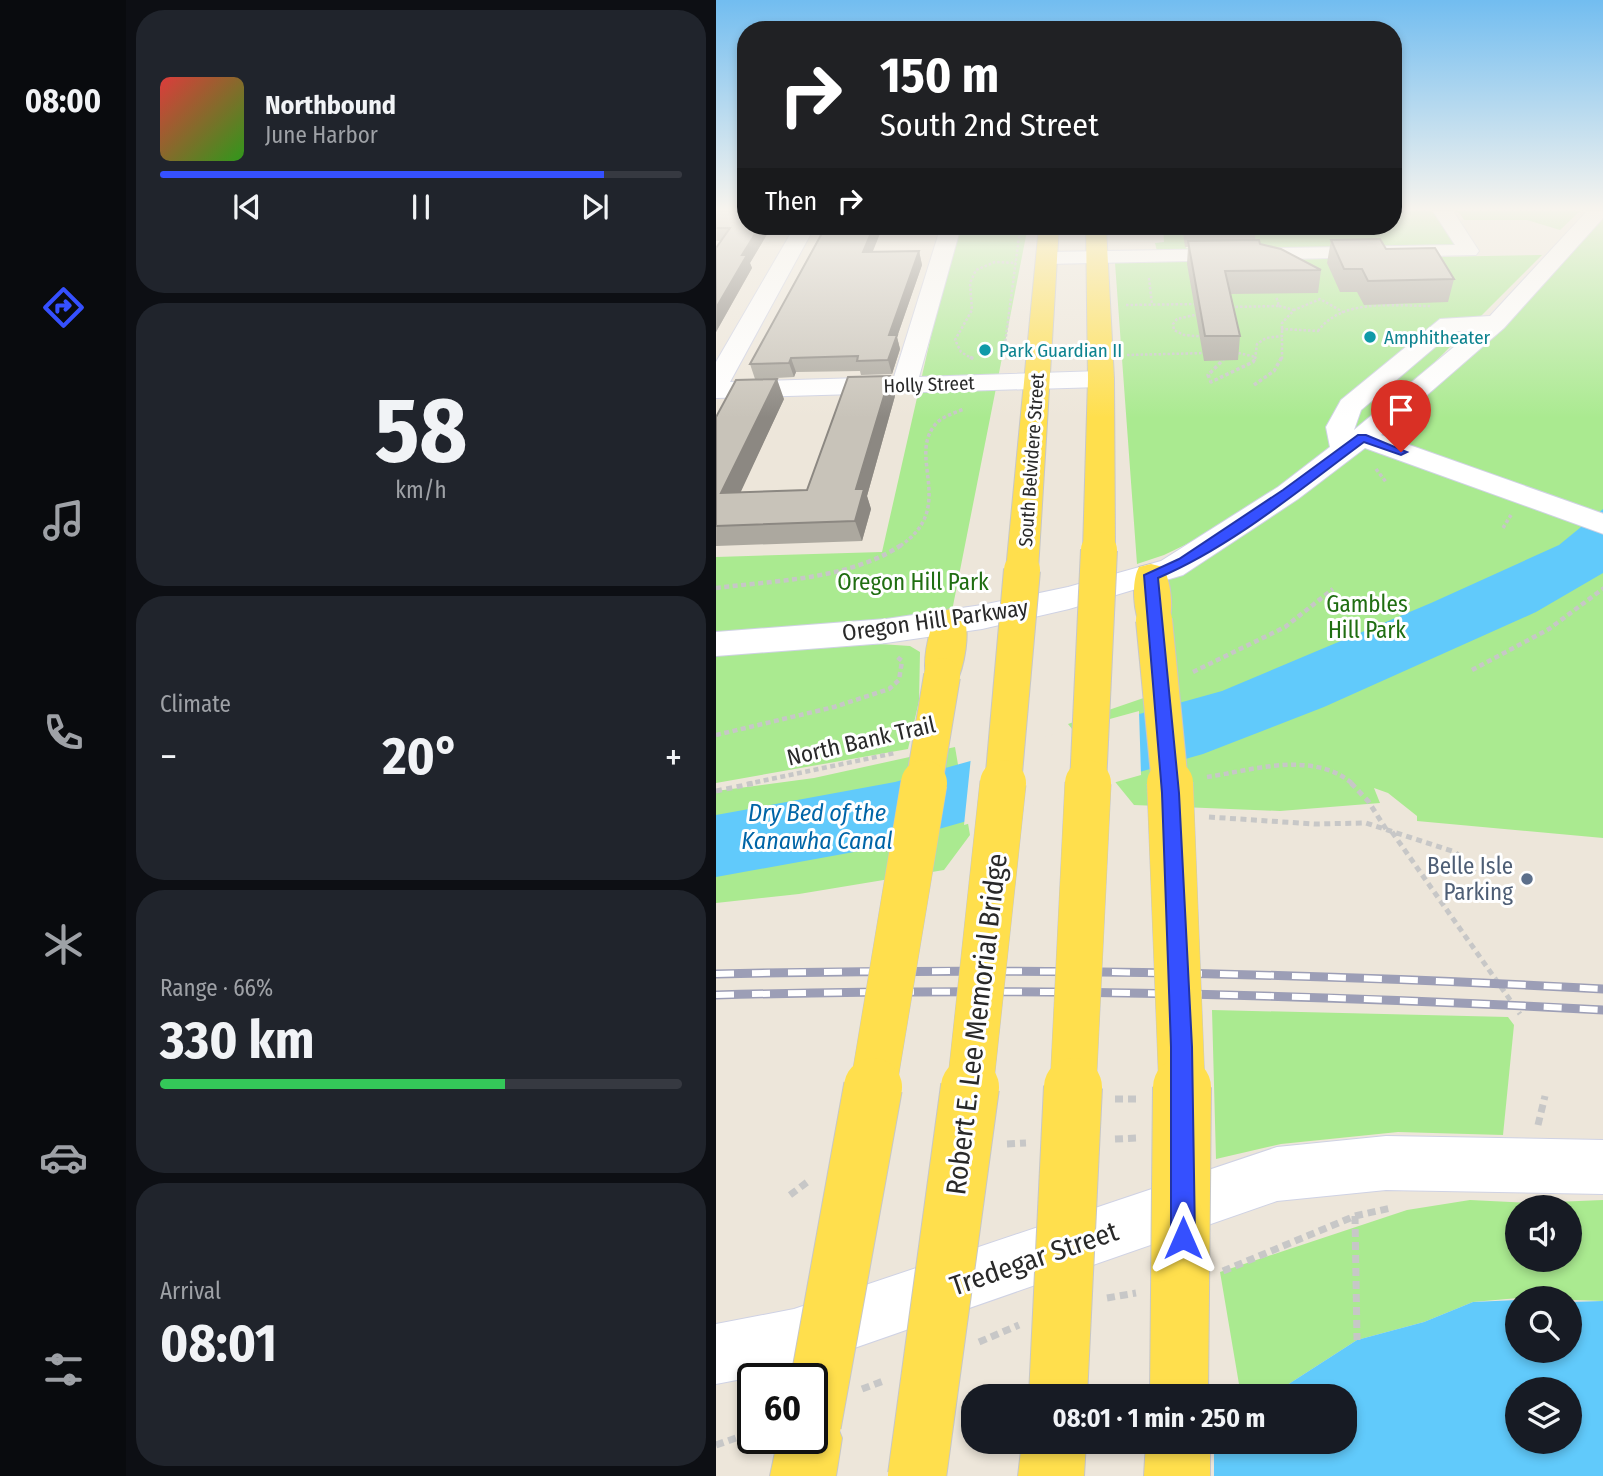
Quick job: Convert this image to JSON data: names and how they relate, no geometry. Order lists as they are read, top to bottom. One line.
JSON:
{"streets":{"main road":["South Belvidere Street","Robert E. Lee Memorial Bridge"],"street":["Holly Street","Oregon Hill Parkway","Tredegar Street"],"path":["North Bank Trail"]},"crossings":[["Holly Street","South Belvidere Street"],["South Belvidere Street","Robert E. Lee Memorial Bridge"]],"water":["Dry Bed of the Kanawha Canal"],"parks":["Oregon Hill Park","Gambles Hill Park"],"places":["Amphitheater","Park Guardian II","Belle Isle Parking"],"page":{"tabs":"08:00","turn":["150 m","South 2nd Street"],"song":["Northbound","June Harbor"],"then":"Then","tile":[["58","km/h"],"Climate",["Range · 66%","330 km"],["Arrival","08:01"]],"heat":["−","20°","+"],"limit":"60","trip":"08:01 · 1 min · 250 m"}}
